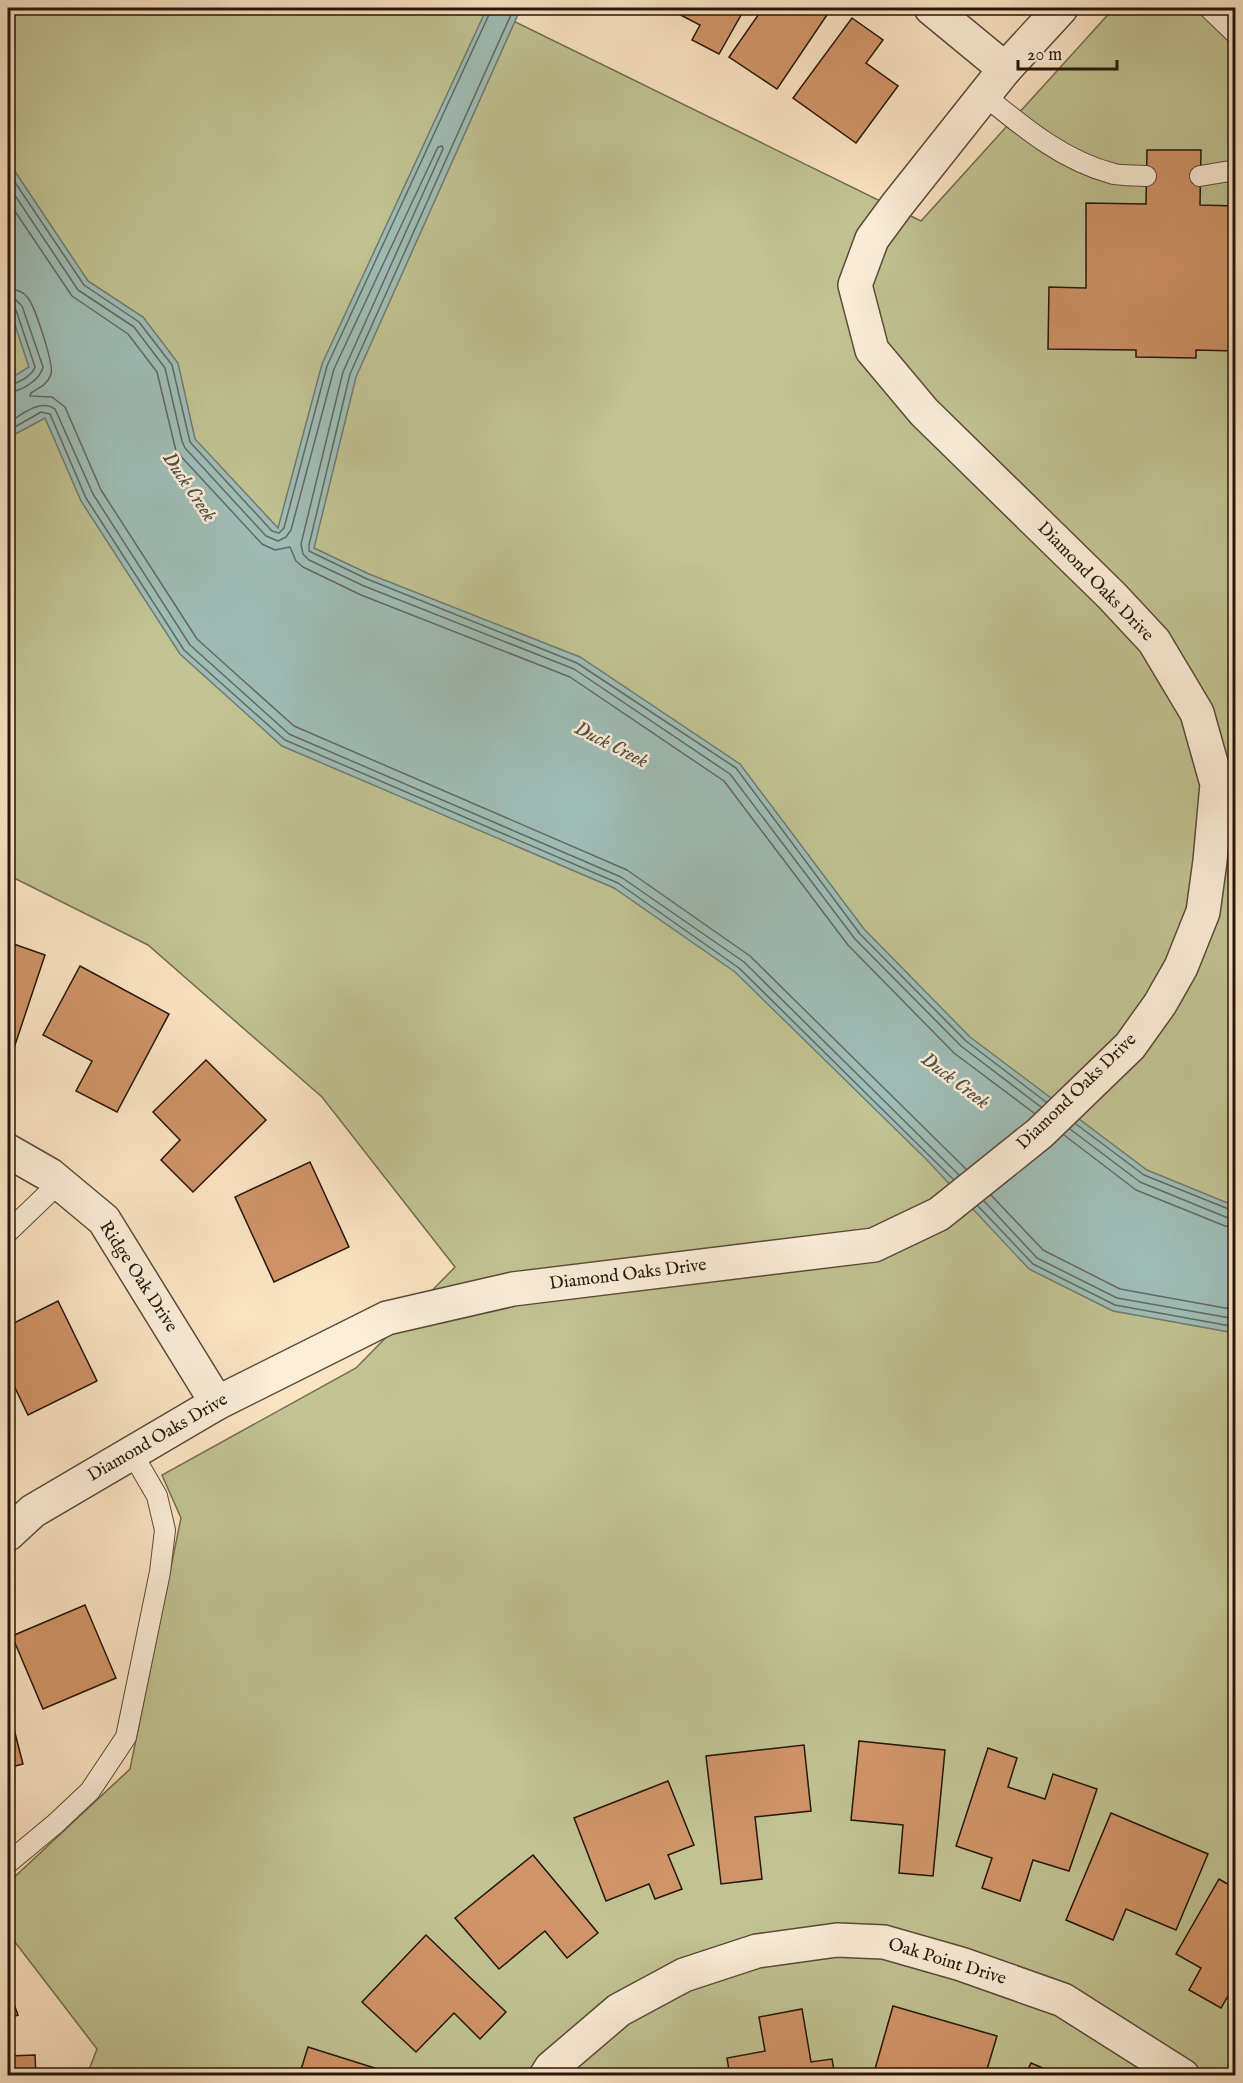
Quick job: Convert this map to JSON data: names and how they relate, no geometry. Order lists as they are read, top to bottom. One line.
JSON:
{"streets":{"street":["Diamond Oaks Drive","Ridge Oak Drive","Oak Point Drive"]},"crossings":[["Diamond Oaks Drive","Ridge Oak Drive"]],"water":["Duck Creek"],"scale_bar":"20 m"}
